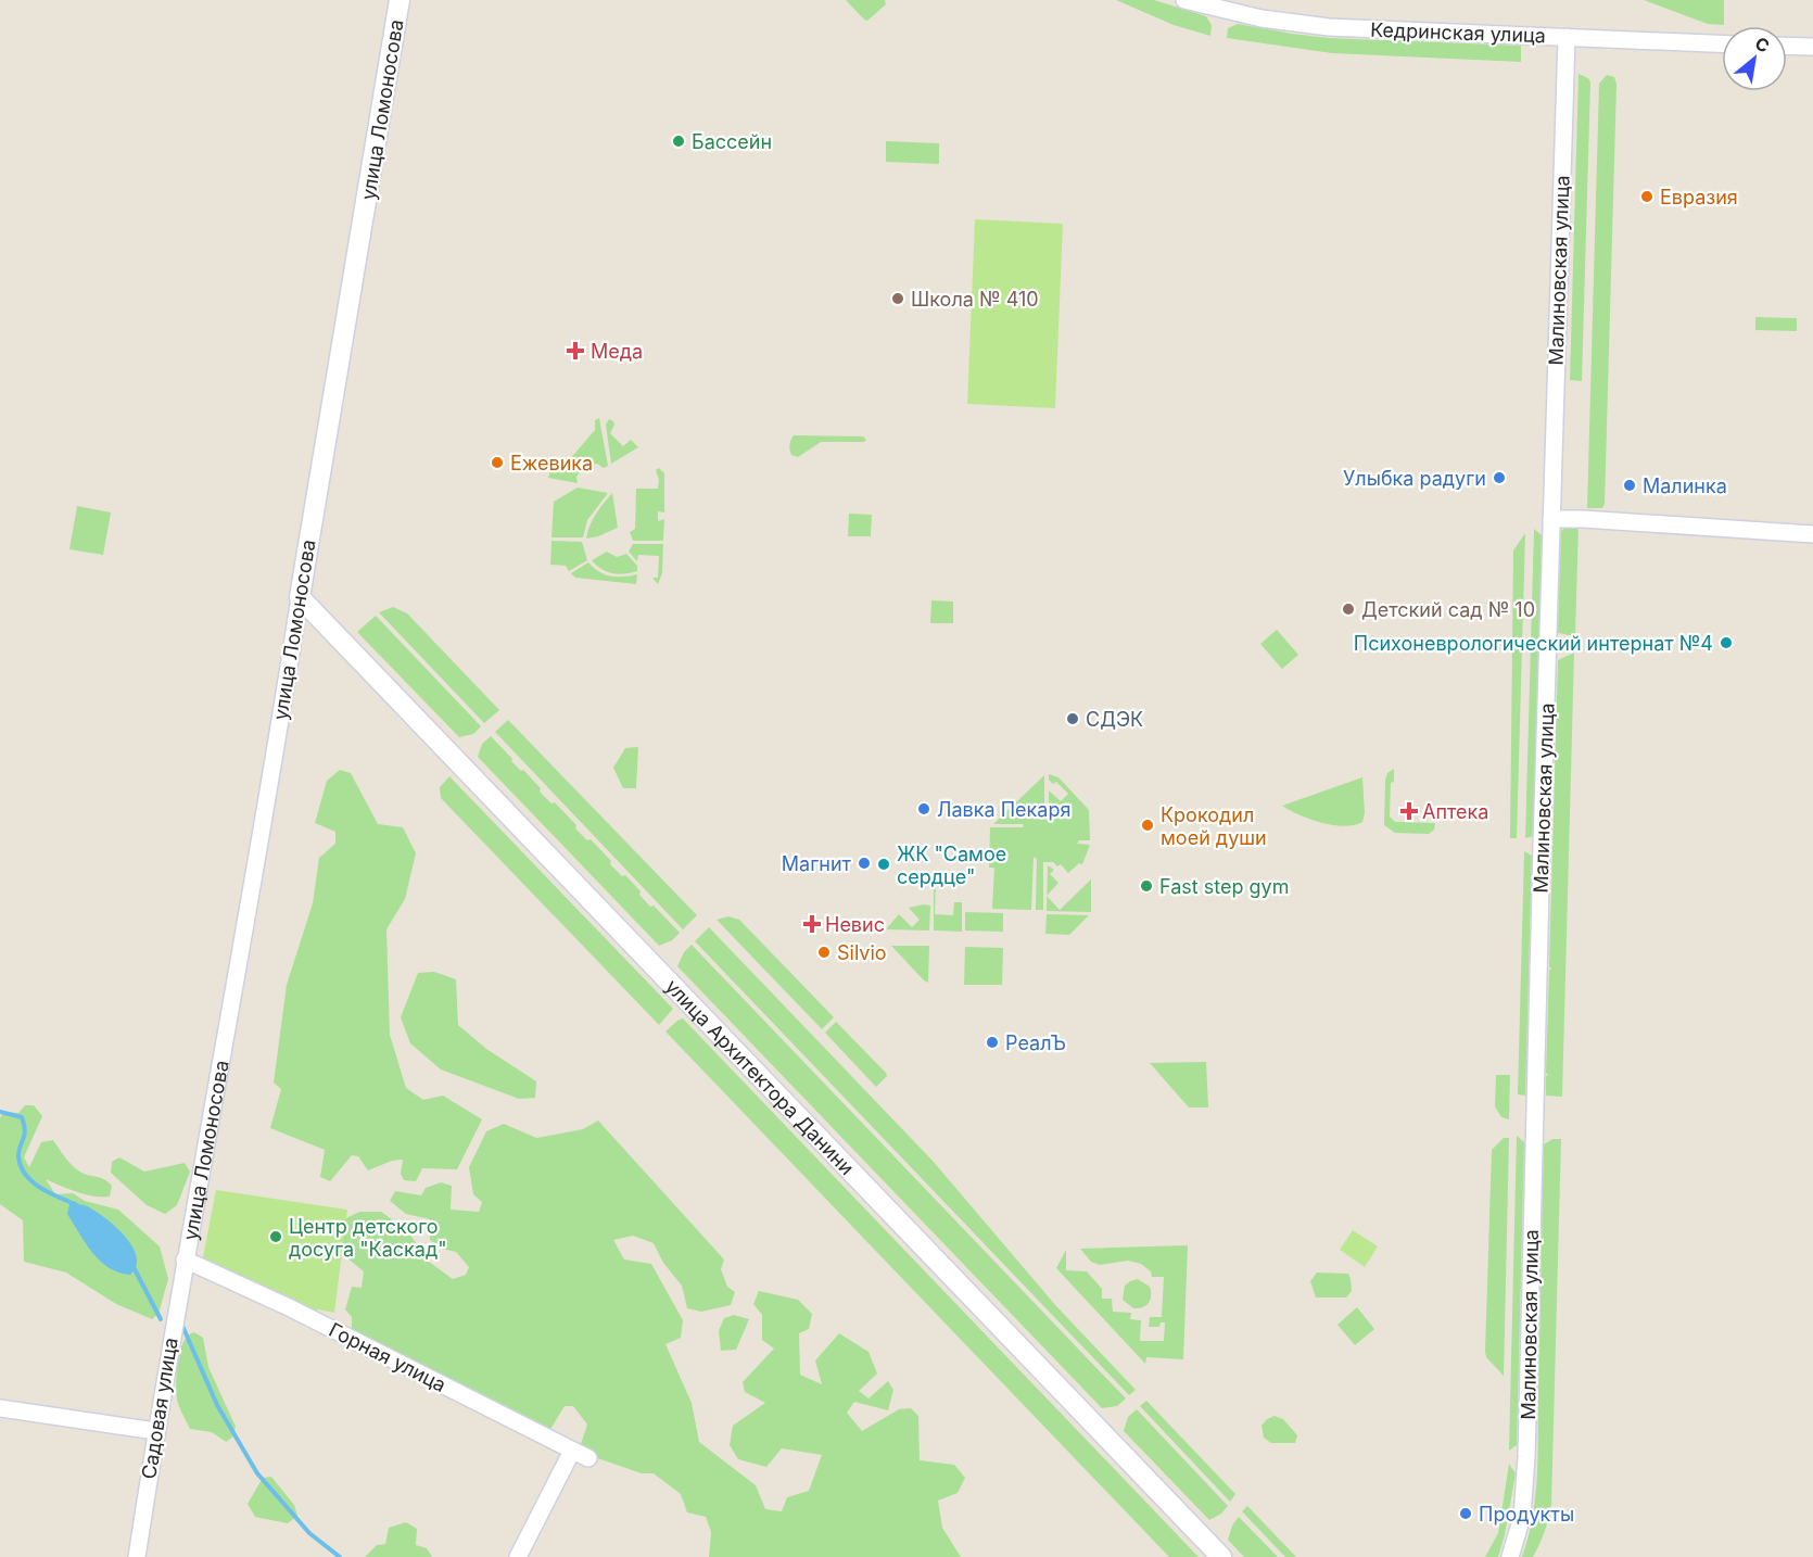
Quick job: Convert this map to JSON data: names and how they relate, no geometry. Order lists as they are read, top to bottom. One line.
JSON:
{"streets":{"street":["Кедринская улица","улица Ломоносова","Малиновская улица","улица Архитектора Данини","Горная улица","Садовая улица"]},"crossings":[["Кедринская улица","Малиновская улица"],["улица Ломоносова","улица Архитектора Данини"],["улица Ломоносова","Горная улица"],["улица Ломоносова","Садовая улица"],["Горная улица","Садовая улица"]],"places":{"other":["Бассейн","Евразия","Школа № 410","Ежевика","Улыбка радуги","Малинка","Детский сад № 10","Психоневрологический интернат №4","СДЭК","Лавка Пекаря","Крокодил моей души","Магнит","ЖК \"Самое сердце\"","Fast step gym","Silvio","РеалЪ","Центр детского досуга \"Каскад\"","Продукты"],"health":["Меда","Аптека","Невис"]},"north":"top right"}
